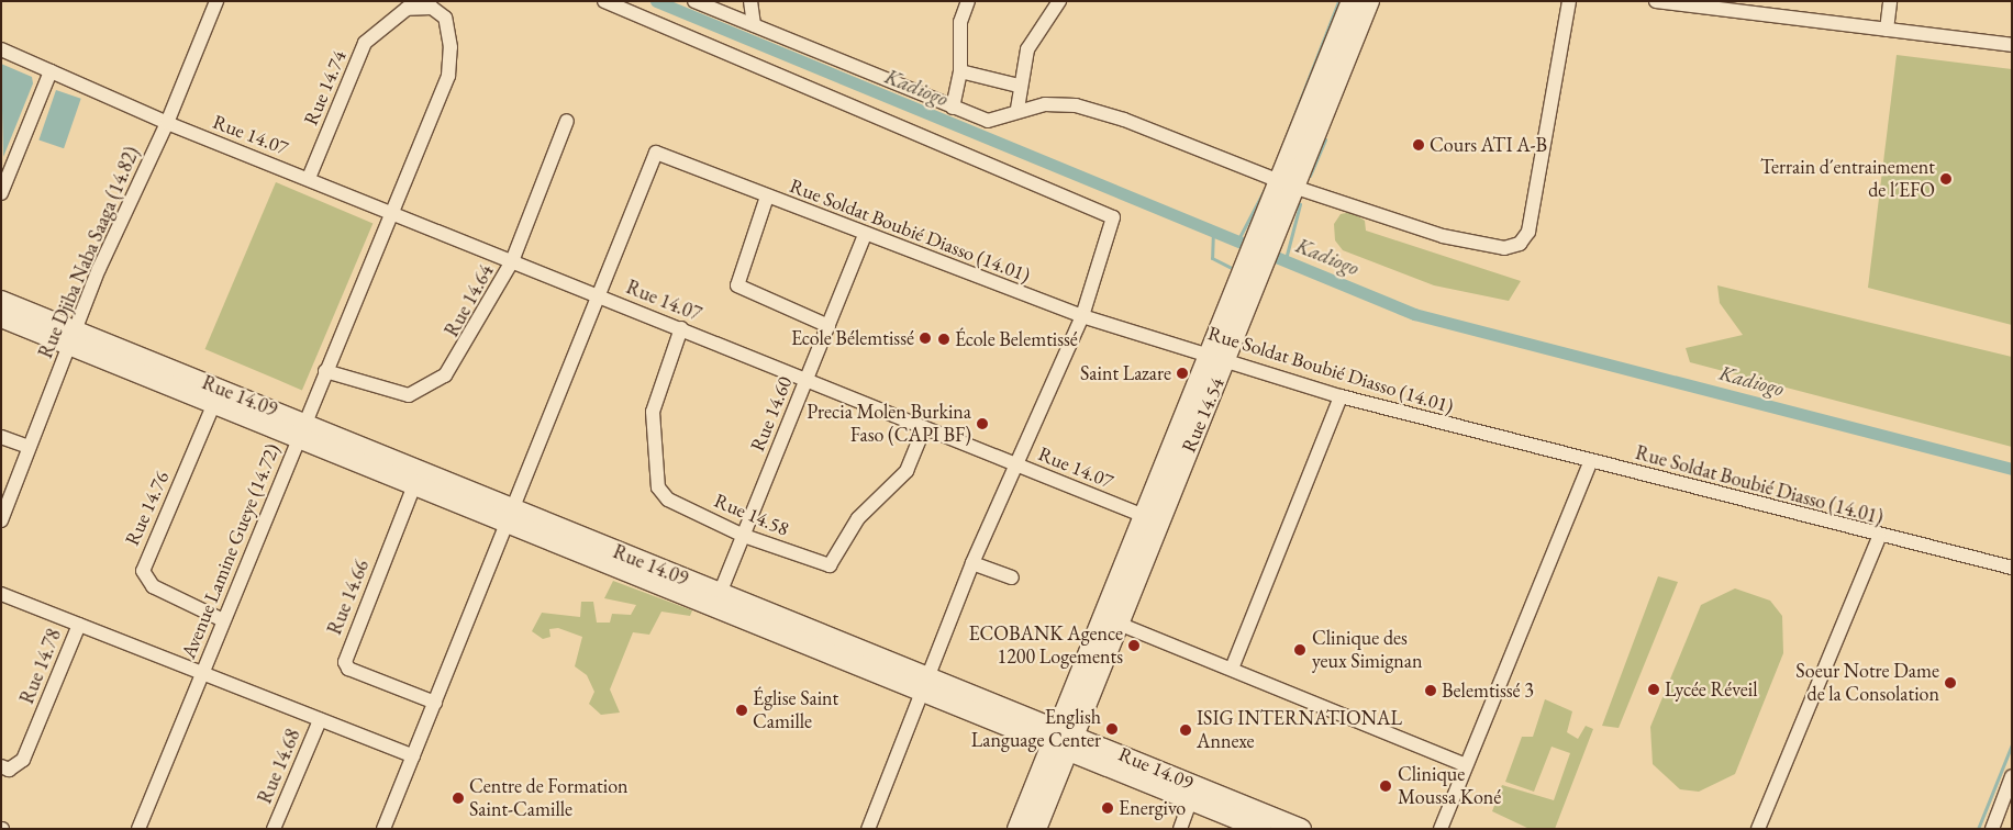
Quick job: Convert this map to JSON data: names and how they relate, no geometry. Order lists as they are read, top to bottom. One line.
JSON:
{"streets":{"street":["Rue 14.74","Rue 14.07","Rue Soldat Boubié Diasso (14.01)","Rue Djiba Naba Saaga (14.82)","Rue 14.64","Rue 14.09","Rue 14.60","Rue 14.54","Rue 14.76","Rue 14.58","Avenue Lamine Gueye (14.72)","Rue 14.66","Rue 14.78","Rue 14.68"]},"crossings":[["Rue 14.74","Rue 14.07"],["Rue 14.74","Avenue Lamine Gueye (14.72)"],["Rue 14.07","Rue Soldat Boubié Diasso (14.01)"],["Rue 14.07","Rue Djiba Naba Saaga (14.82)"],["Rue 14.07","Rue 14.64"],["Rue 14.07","Rue 14.60"],["Rue 14.07","Rue 14.58"],["Rue 14.07","Avenue Lamine Gueye (14.72)"],["Rue Soldat Boubié Diasso (14.01)","Rue 14.60"],["Rue Soldat Boubié Diasso (14.01)","Rue 14.54"],["Rue Djiba Naba Saaga (14.82)","Rue 14.09"],["Rue 14.64","Avenue Lamine Gueye (14.72)"],["Rue 14.09","Rue 14.60"],["Rue 14.09","Rue 14.54"],["Rue 14.09","Rue 14.76"],["Rue 14.09","Avenue Lamine Gueye (14.72)"],["Rue 14.09","Rue 14.66"],["Rue 14.60","Rue 14.58"],["Rue 14.76","Avenue Lamine Gueye (14.72)"]],"water":["Kadiogo"],"places":["Cours ATI A-B","Terrain d´entrainement de l´EFO","Ecole Bélemtissé","École Belemtissé","Saint Lazare","Precia Molen Burkina Faso (CAPI BF)","ECOBANK Agence 1200 Logements","Clinique des yeux Simignan","Soeur Notre Dame de la Consolation","Lycée Réveil","Belemtissé 3","Église Saint Camille","English Language Center","ISIG INTERNATIONAL Annexe","Clinique Moussa Koné","Centre de Formation Saint-Camille","Energivo"]}
